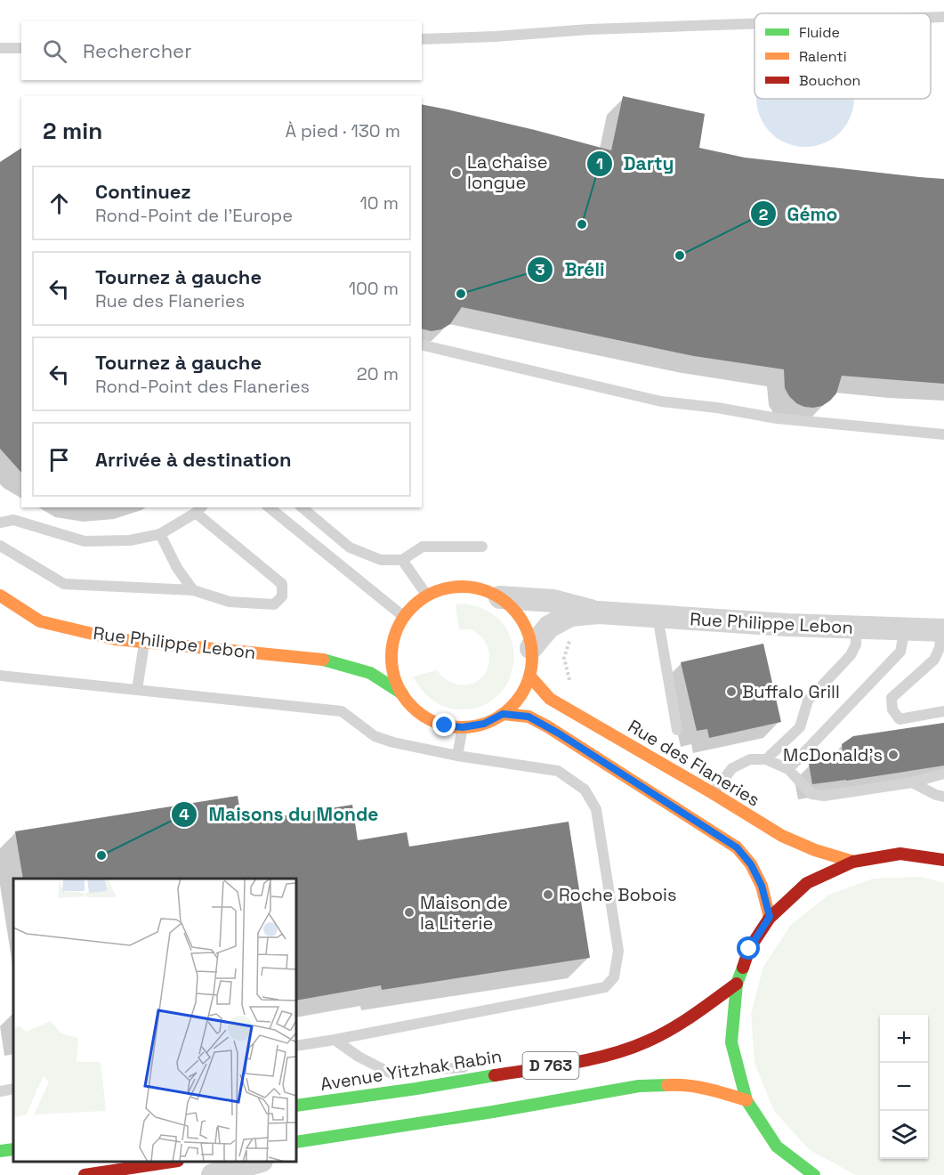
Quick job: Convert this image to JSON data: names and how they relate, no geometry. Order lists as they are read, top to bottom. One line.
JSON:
{"streets":{"street":["Rue Philippe Lebon","Rue des Flaneries","D 763","Avenue Yitzhak Rabin"]},"crossings":[["Rue Philippe Lebon","Rue des Flaneries"]],"places":["La chaise longue","Darty","Gémo","Bréli","Buffalo Grill","McDonald's","Maisons du Monde","Roche Bobois","Maison de la Literie"],"legend":["Fluide","Ralenti","Bouchon"],"page":{"search":"Rechercher","heading":["2 min","À pied · 130 m"],"list":[["Continuez","Rond-Point de l'Europe","10 m"],["Tournez à gauche","Rue des Flaneries","100 m"],["Tournez à gauche","Rond-Point des Flaneries","20 m"],"Arrivée à destination"],"map_buttons":["+","−"]}}
